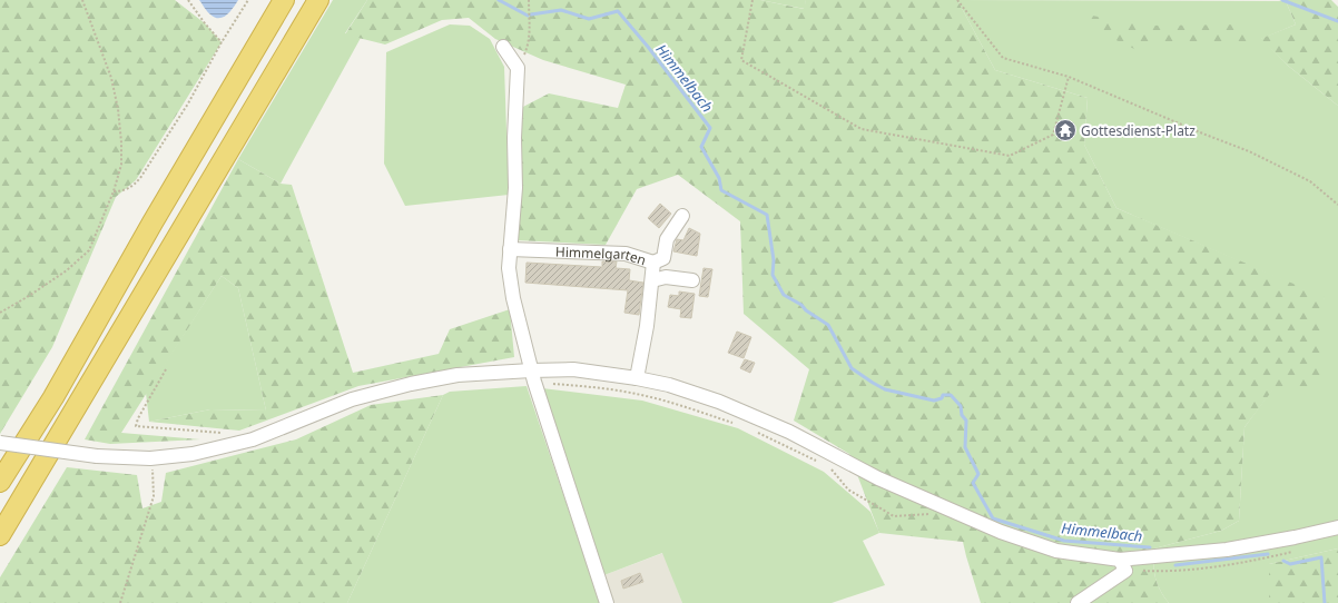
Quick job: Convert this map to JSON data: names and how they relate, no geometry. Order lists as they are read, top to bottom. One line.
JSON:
{"streets":{"street":["Himmelgarten"]},"water":["Himmelbach"],"places":{"temple":["Gottesdienst-Platz"]}}
